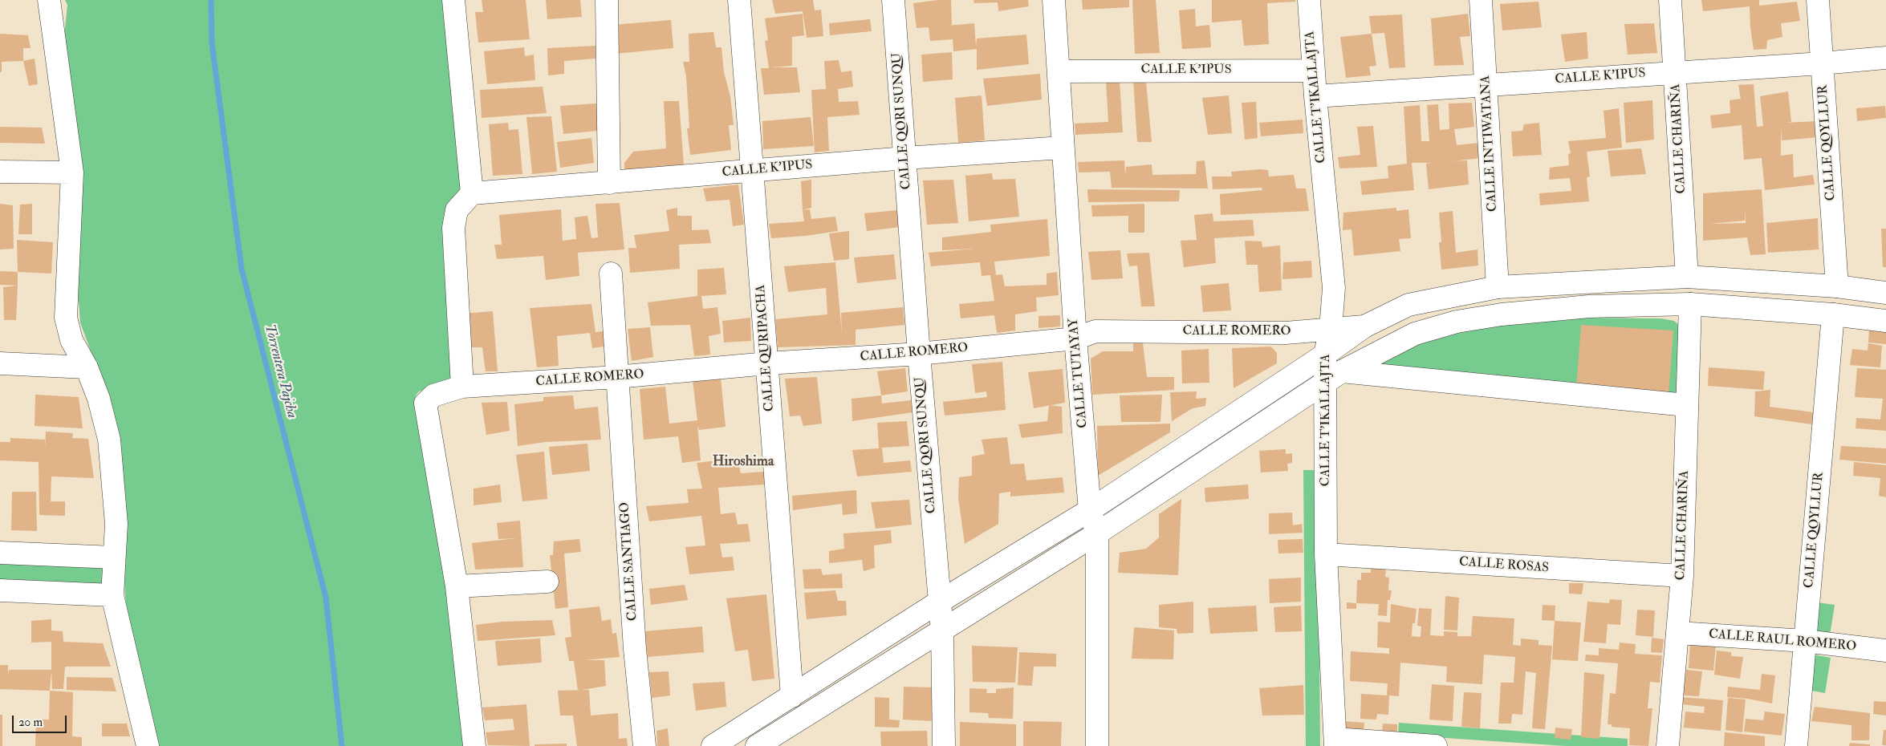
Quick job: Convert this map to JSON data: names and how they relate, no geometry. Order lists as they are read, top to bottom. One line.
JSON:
{"streets":{"street":["CALLE K'IPUS","CALLE T'IKALLAJTA","CALLE QORI SUNQU","CALLE CHARIÑA","CALLE QOYLLUR","CALLE INTIWATANA","CALLE ROMERO","CALLE QURIPACHA","CALLE TUTAYAY","CALLE SANTIAGO","CALLE ROSAS","CALLE RAUL ROMERO"]},"crossings":[["CALLE K'IPUS","CALLE T'IKALLAJTA"],["CALLE K'IPUS","CALLE QORI SUNQU"],["CALLE K'IPUS","CALLE CHARIÑA"],["CALLE K'IPUS","CALLE QOYLLUR"],["CALLE K'IPUS","CALLE INTIWATANA"],["CALLE K'IPUS","CALLE QURIPACHA"],["CALLE K'IPUS","CALLE TUTAYAY"],["CALLE T'IKALLAJTA","CALLE ROMERO"],["CALLE T'IKALLAJTA","CALLE ROSAS"],["CALLE QORI SUNQU","CALLE ROMERO"],["CALLE CHARIÑA","CALLE ROSAS"],["CALLE CHARIÑA","CALLE RAUL ROMERO"],["CALLE QOYLLUR","CALLE RAUL ROMERO"],["CALLE ROMERO","CALLE QURIPACHA"],["CALLE ROMERO","CALLE TUTAYAY"],["CALLE ROMERO","CALLE SANTIAGO"]],"districts":["Hiroshima"],"water":["Torrentera Pajcha"],"scale_bar":"20 m"}
